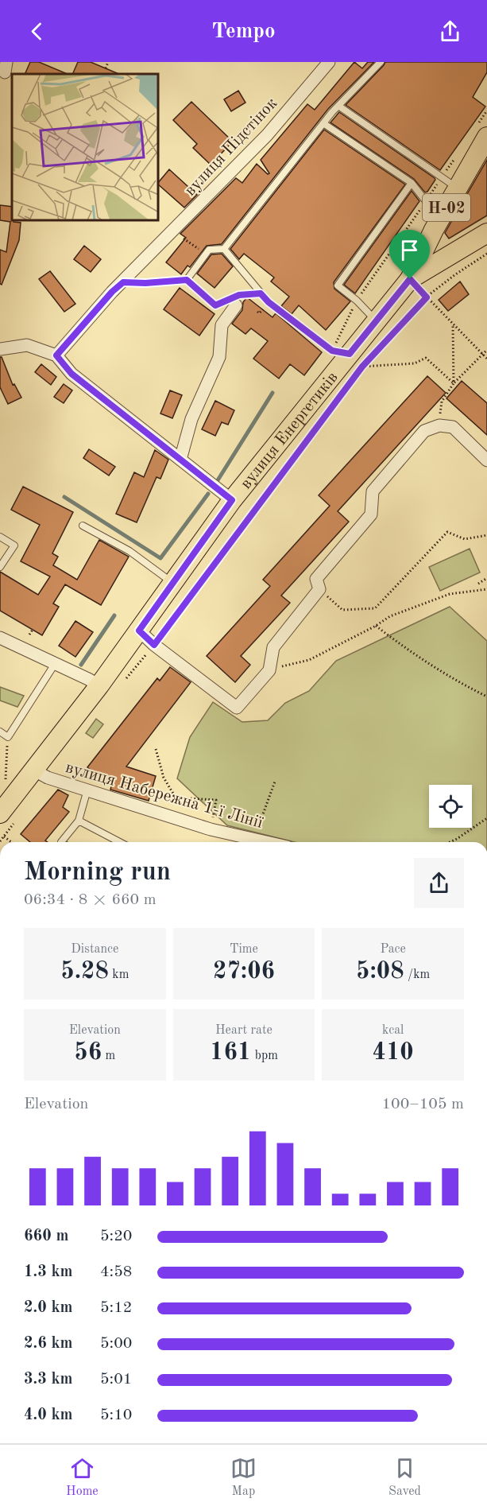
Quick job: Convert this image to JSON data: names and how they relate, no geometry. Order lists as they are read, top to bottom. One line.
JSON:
{"streets":{"main road":["Н-02","вулиця Енергетиків"],"street":["вулиця Підстінок","вулиця Набережна 1-ї Лінії"]},"crossings":[["вулиця Енергетиків","вулиця Набережна 1-ї Лінії"]],"page":{"header":"Tempo","heading":["Morning run","06:34 · 8 × 660 m"],"stats":[["Distance","5.28 km"],["Time","27:06"],["Pace","5:08 /km"],["Elevation","56 m"],["Heart rate","161 bpm"],["kcal","410"]],"chart":["Elevation","100–105 m"],"list":[{"name":"660 m","note":"5:20"},{"name":"1.3 km","note":"4:58"},{"name":"2.0 km","note":"5:12"},{"name":"2.6 km","note":"5:00"},{"name":"3.3 km","note":"5:01"},{"name":"4.0 km","note":"5:10"}],"tabs":["Home","Map","Saved"]}}
